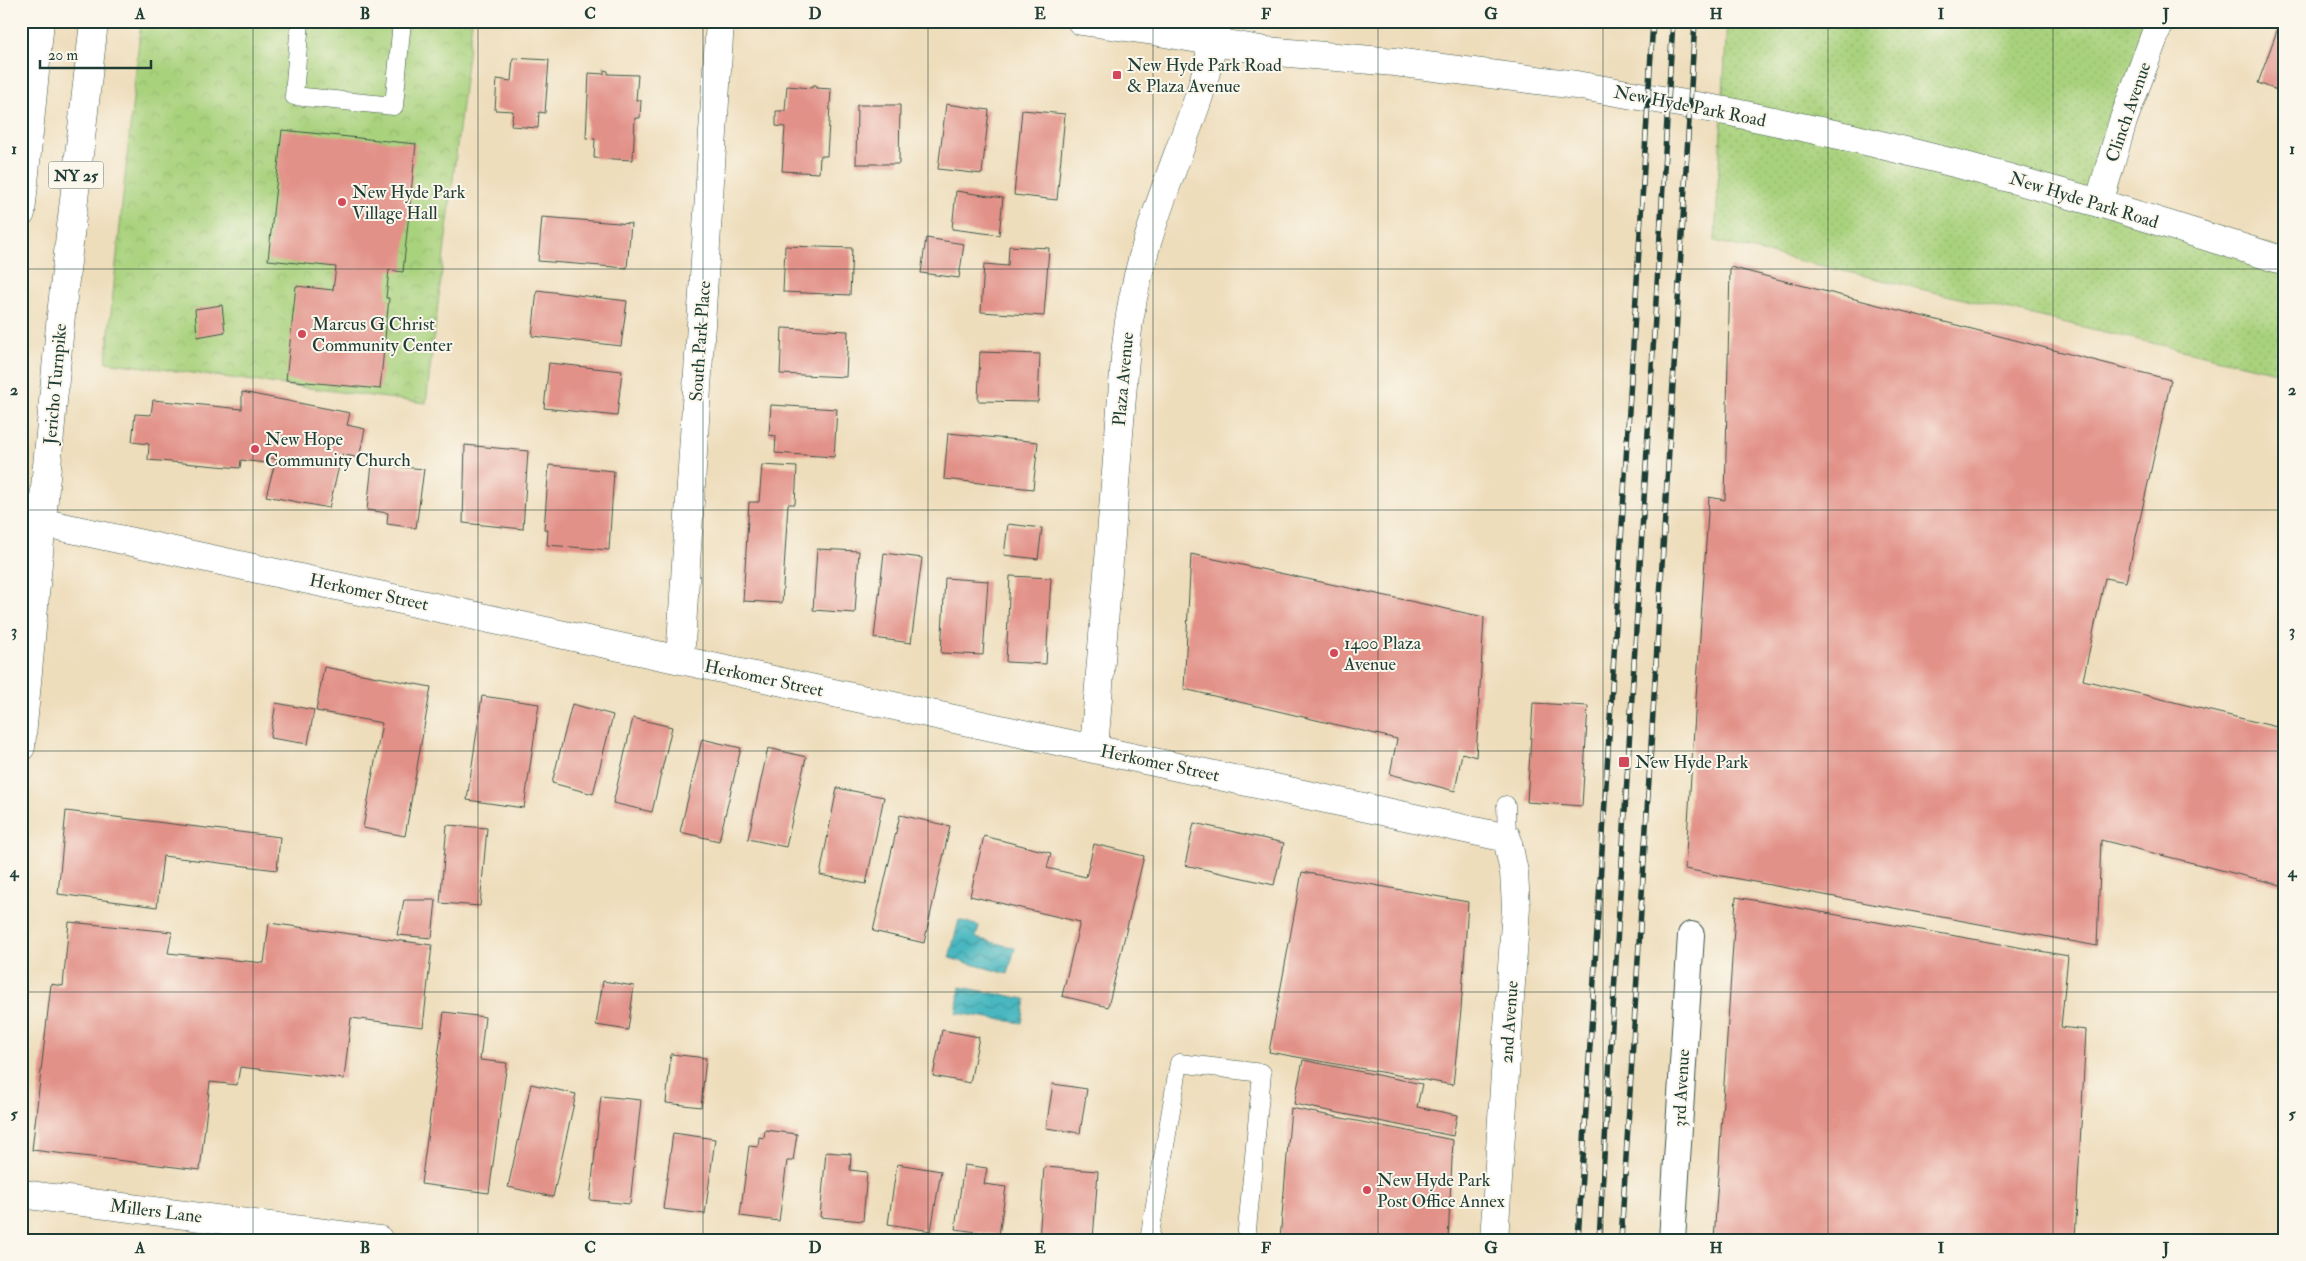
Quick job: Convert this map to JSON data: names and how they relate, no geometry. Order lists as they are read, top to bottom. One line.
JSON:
{"streets":{"street":["New Hyde Park Road","Clinch Avenue","NY 25","South Park Place","Plaza Avenue","Jericho Turnpike","Herkomer Street","2nd Avenue","3rd Avenue","Millers Lane"]},"crossings":[["New Hyde Park Road","Clinch Avenue"],["New Hyde Park Road","Plaza Avenue"],["South Park Place","Herkomer Street"],["Plaza Avenue","Herkomer Street"],["Jericho Turnpike","Herkomer Street"],["Herkomer Street","2nd Avenue"]],"places":{"transit":["New Hyde Park Road & Plaza Avenue","New Hyde Park"],"other":["New Hyde Park Village Hall","Marcus G Christ Community Center","New Hope Community Church","1400 Plaza Avenue","New Hyde Park Post Office Annex"]},"scale_bar":"20 m","grid":{"columns":["A","B","C","D","E","F","G","H","I","J"],"rows":["1","2","3","4","5"]}}
